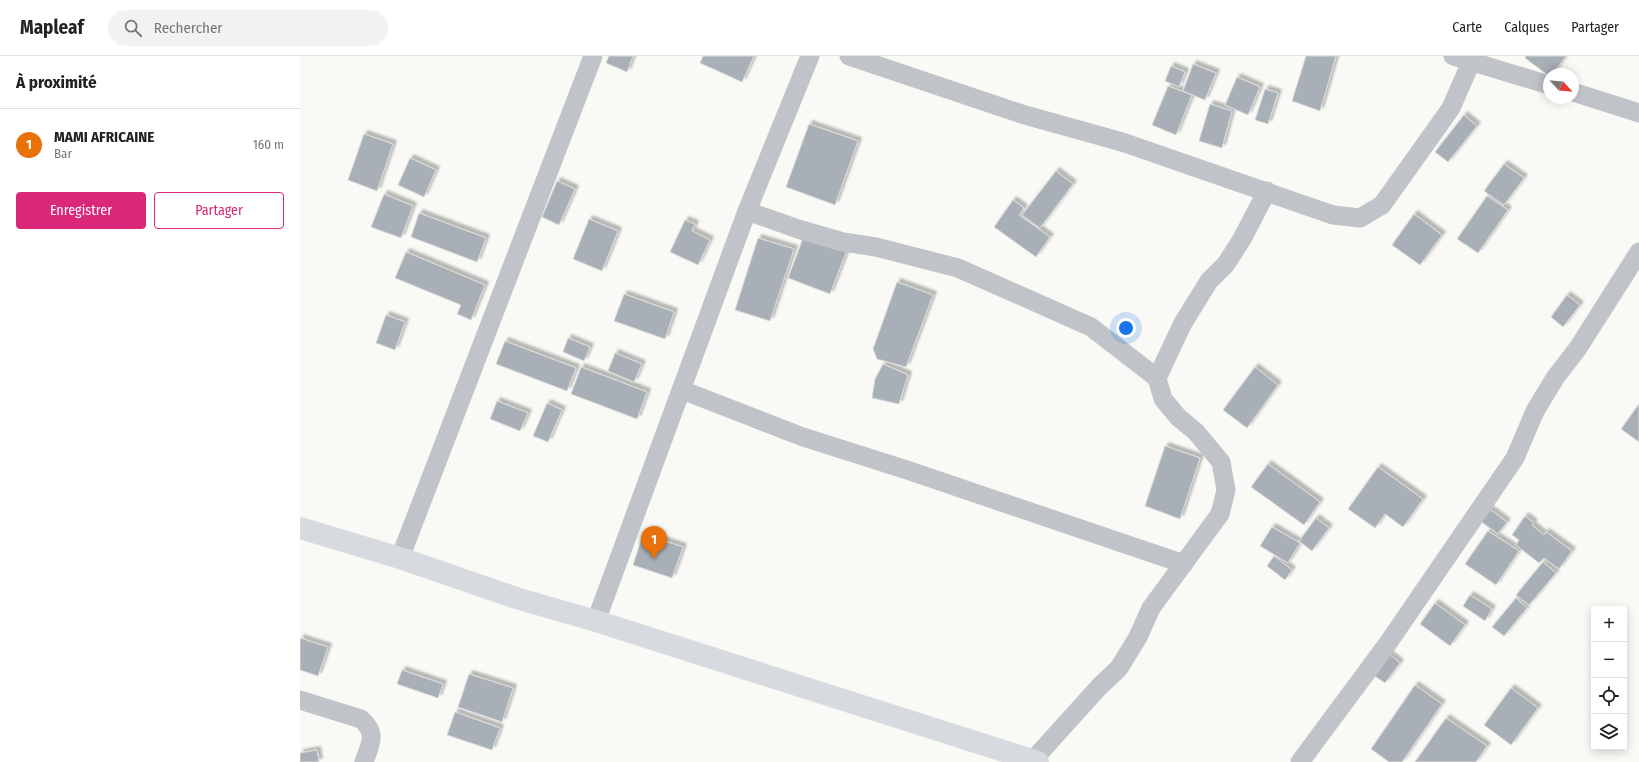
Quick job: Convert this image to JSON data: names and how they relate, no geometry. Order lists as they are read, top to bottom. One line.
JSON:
{"north":"bottom right","page":{"header":"Mapleaf","search":"Rechercher","nav":["Carte","Calques","Partager"],"heading":"À proximité","list":[{"mark":"1","name":"MAMI AFRICAINE","note":"Bar","value":"160 m"}],"buttons":["Enregistrer","Partager"],"pins":"1","map_buttons":["+","−"]}}
